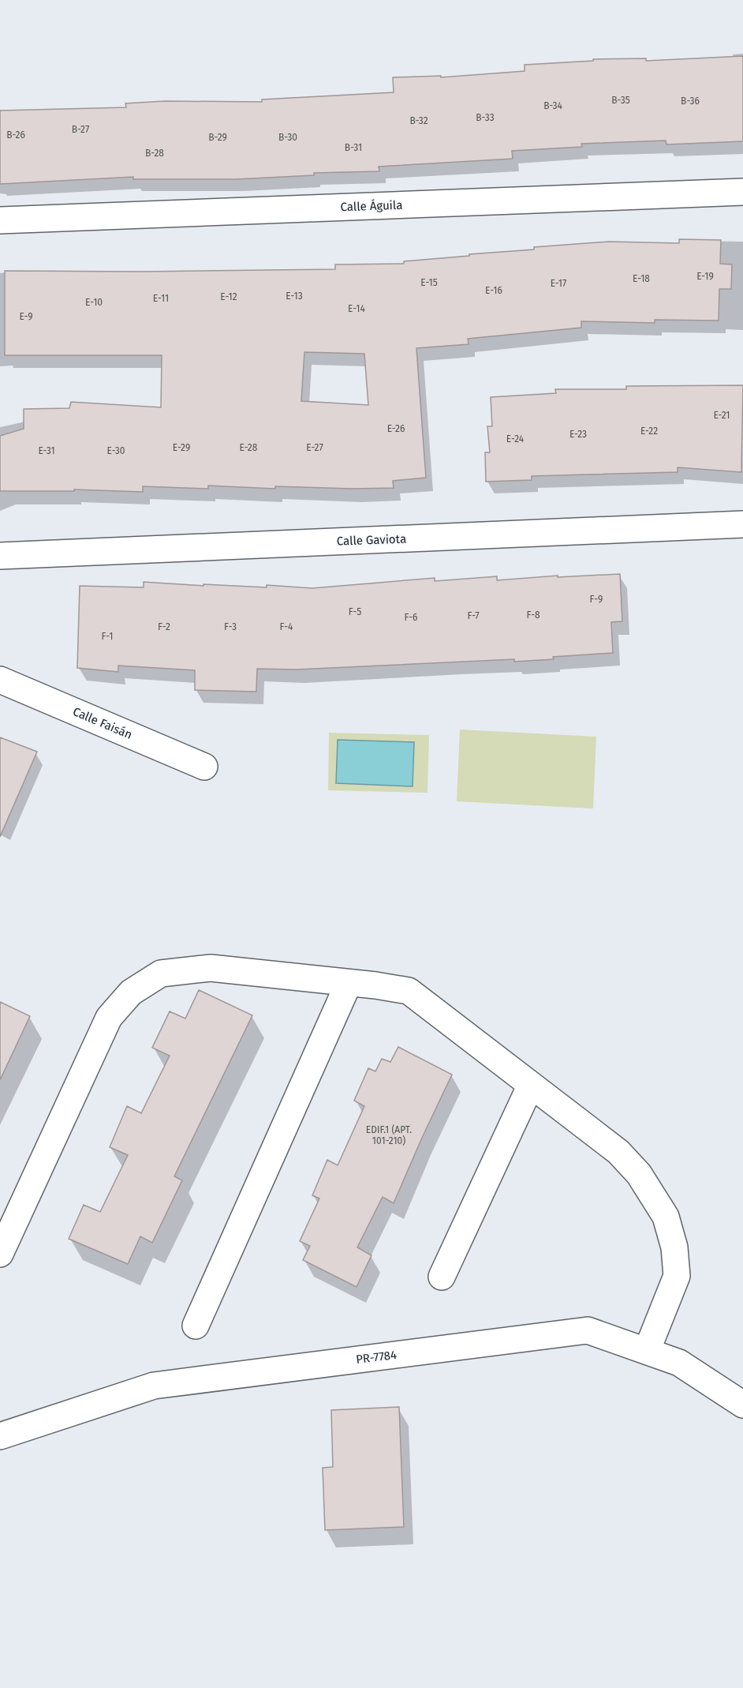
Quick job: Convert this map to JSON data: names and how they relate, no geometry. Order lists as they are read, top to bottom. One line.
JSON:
{"streets":{"street":["Calle Águila","Calle Gaviota","Calle Faisán","PR-7784"]},"house_numbers":["B-35","B-36","B-34","B-33","B-32","B-27","B-26","B-29","B-30","B-31","B-28","E-19","E-18","E-15","E-17","E-16","E-13","E-12","E-11","E-10","E-14","E-9","E-21","E-26","E-22","E-23","E-24","E-29","E-28","E-27","E-31","E-30","F-9","F-5","F-8","F-7","F-6","F-2","F-3","F-4","F-1","EDIF.1 (APT. 101-210)"]}
